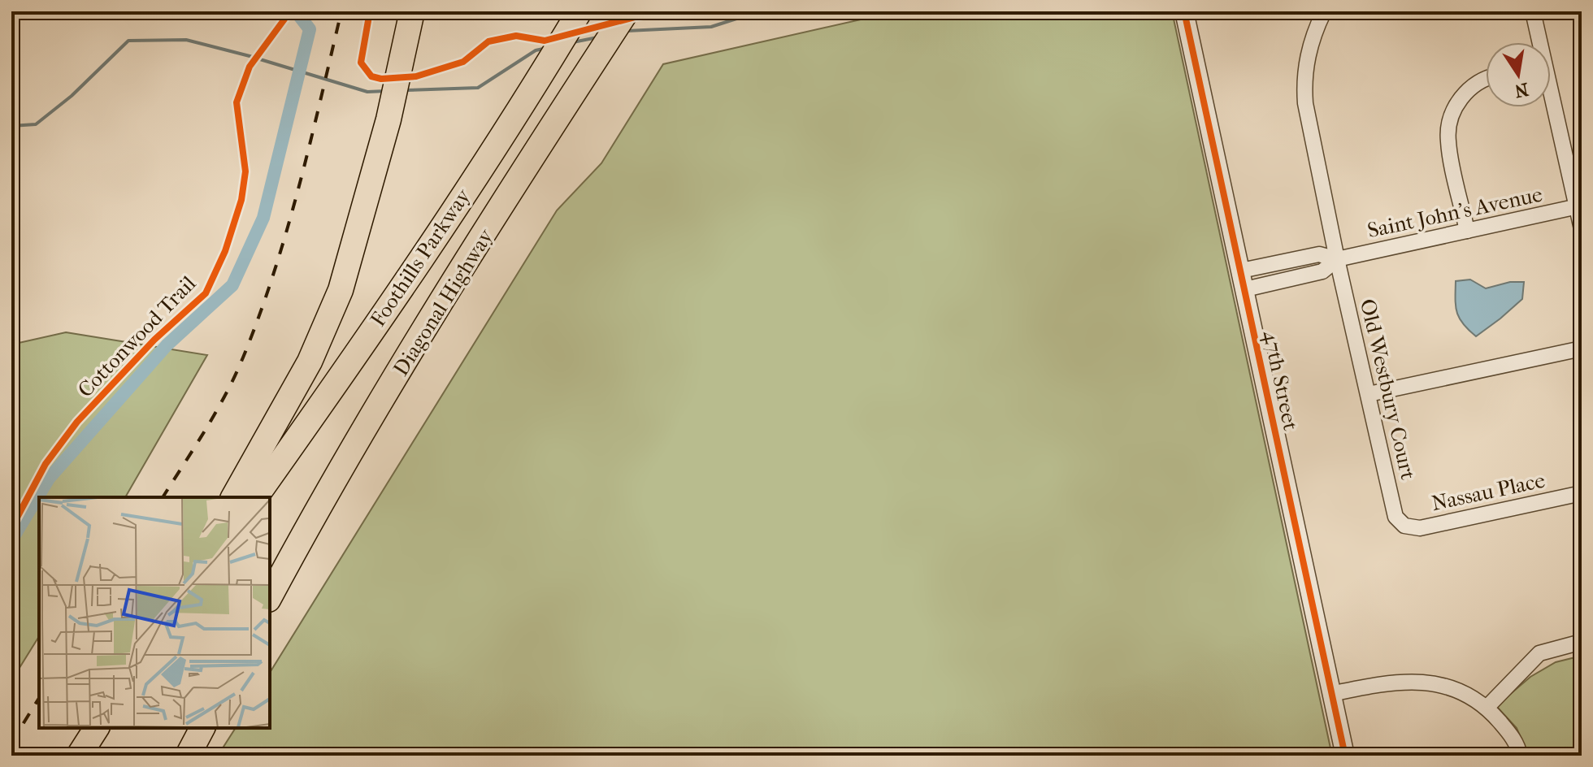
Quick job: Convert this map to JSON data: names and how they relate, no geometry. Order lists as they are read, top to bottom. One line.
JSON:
{"streets":{"highway":["Foothills Parkway","Diagonal Highway"],"street":["Saint John's Avenue","47th Street","Old Westbury Court","Nassau Place"],"cycle path":["Cottonwood Trail"]},"crossings":[["Saint John's Avenue","47th Street"],["Saint John's Avenue","Old Westbury Court"],["Old Westbury Court","Nassau Place"]],"north":"bottom"}
